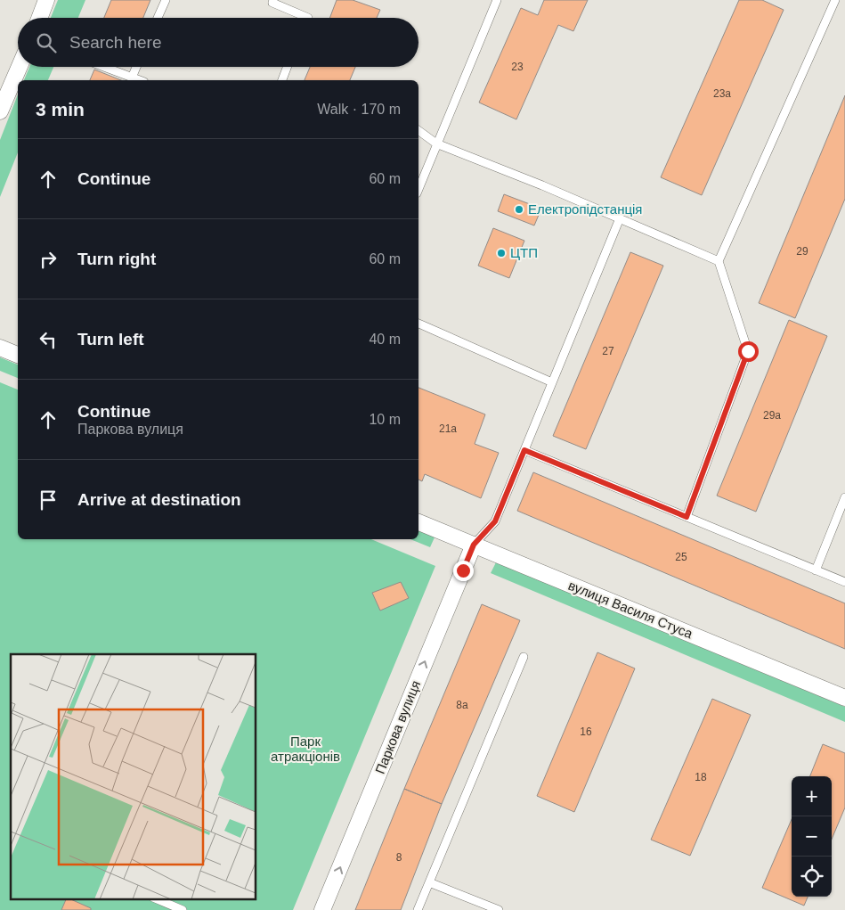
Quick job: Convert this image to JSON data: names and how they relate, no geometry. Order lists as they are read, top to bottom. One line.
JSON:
{"streets":{"street":["вулиця Василя Стуса","Паркова вулиця"]},"crossings":[["вулиця Василя Стуса","Паркова вулиця"]],"one_way":["Паркова вулиця"],"parks":["Парк атракціонів"],"places":["Електропідстанція","ЦТП"],"house_numbers":["23","23а","29","27","29а","21а","25","8а","16","18","8"],"page":{"search":"Search here","heading":["3 min","Walk · 170 m"],"list":[["Continue","60 m"],["Turn right","60 m"],["Turn left","40 m"],["Continue","Паркова вулиця","10 m"],"Arrive at destination"],"map_buttons":["+","−"]}}
